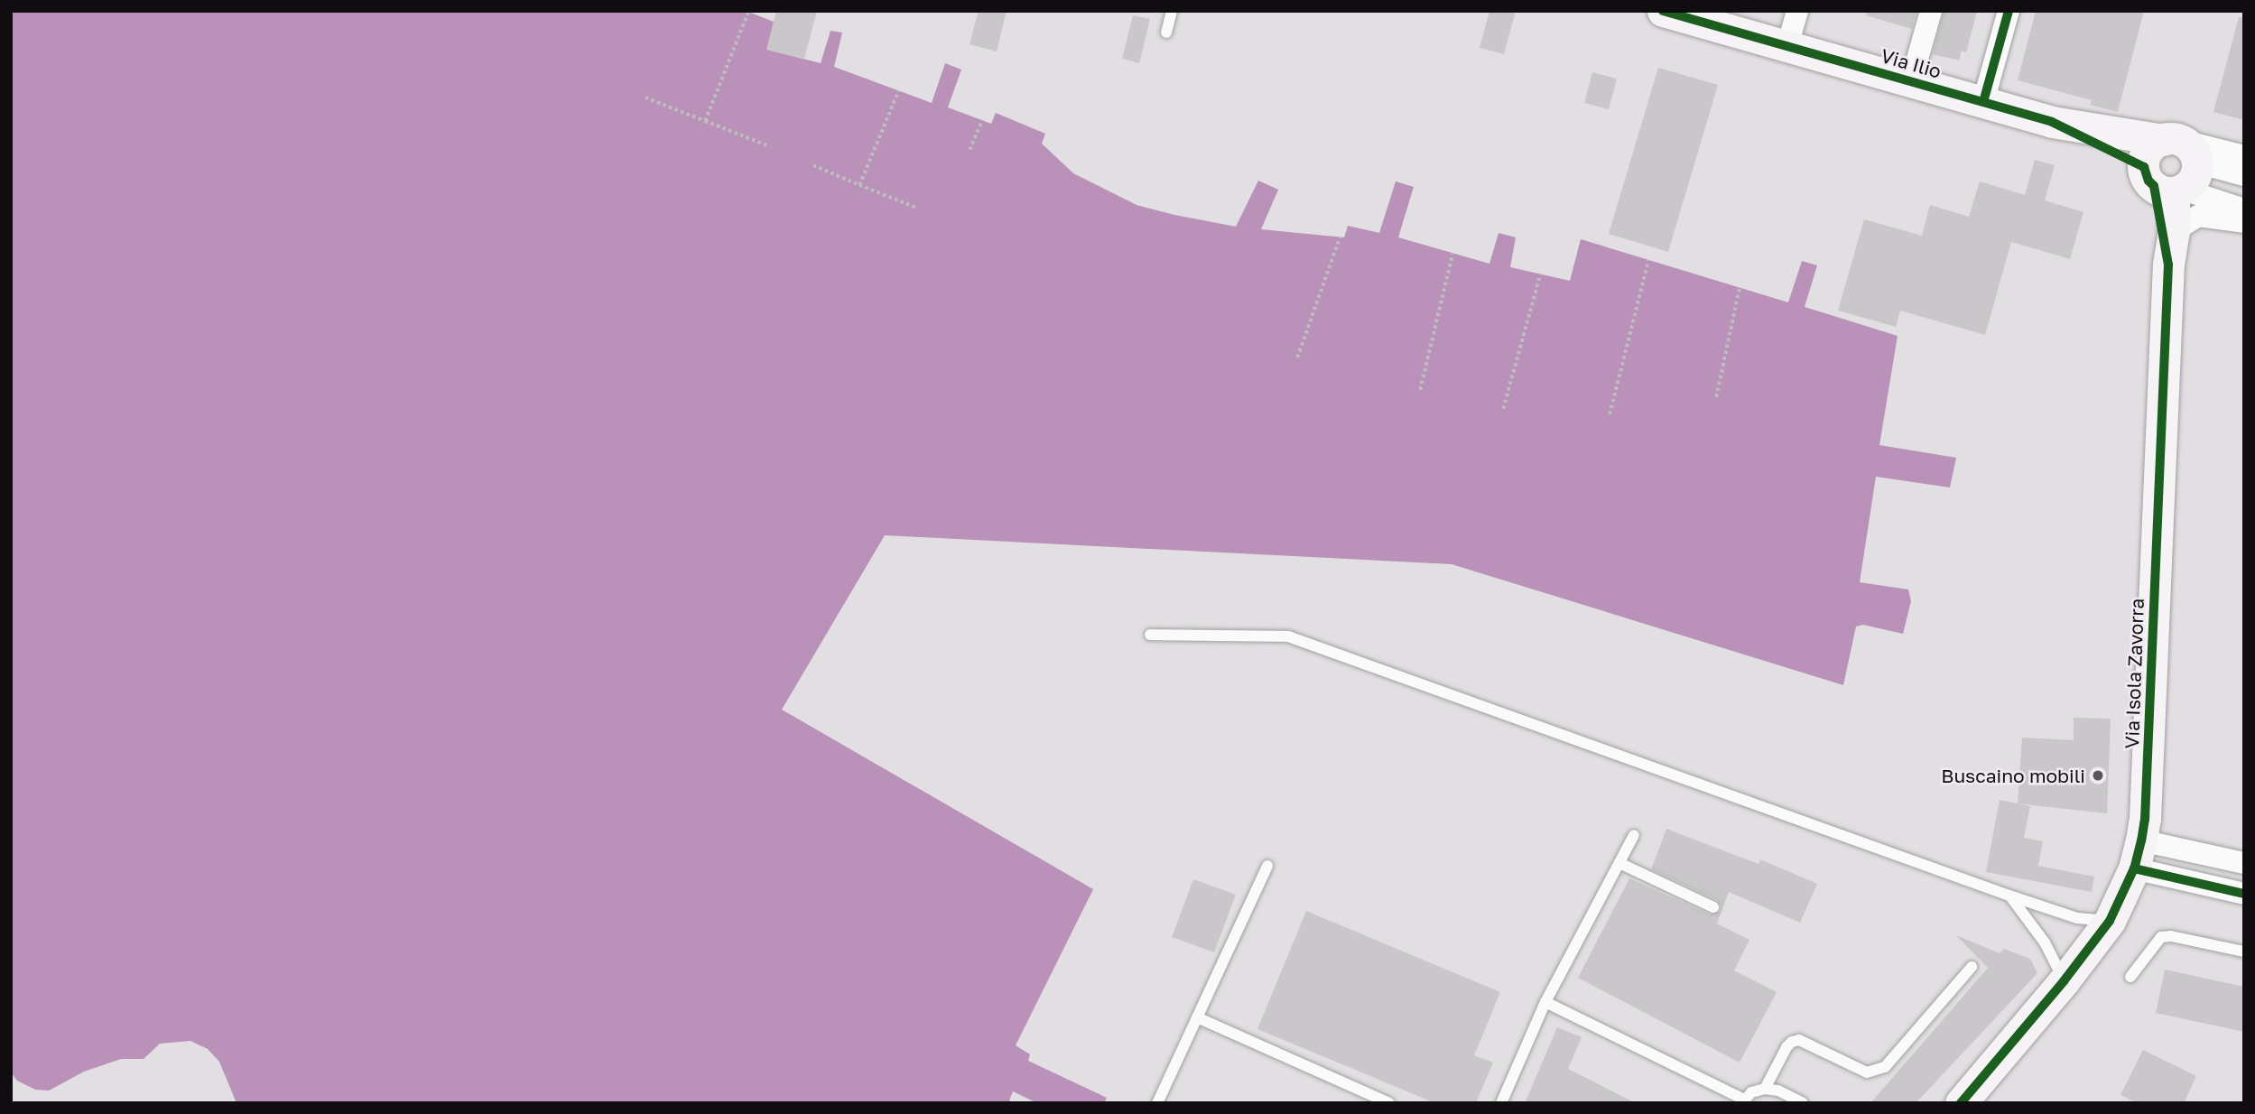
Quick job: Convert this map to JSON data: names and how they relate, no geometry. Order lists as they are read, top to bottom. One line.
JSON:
{"streets":{"main road":["Via Ilio","Via Isola Zavorra"]},"crossings":[["Via Ilio","Via Isola Zavorra"]],"places":["Buscaino mobili"]}
